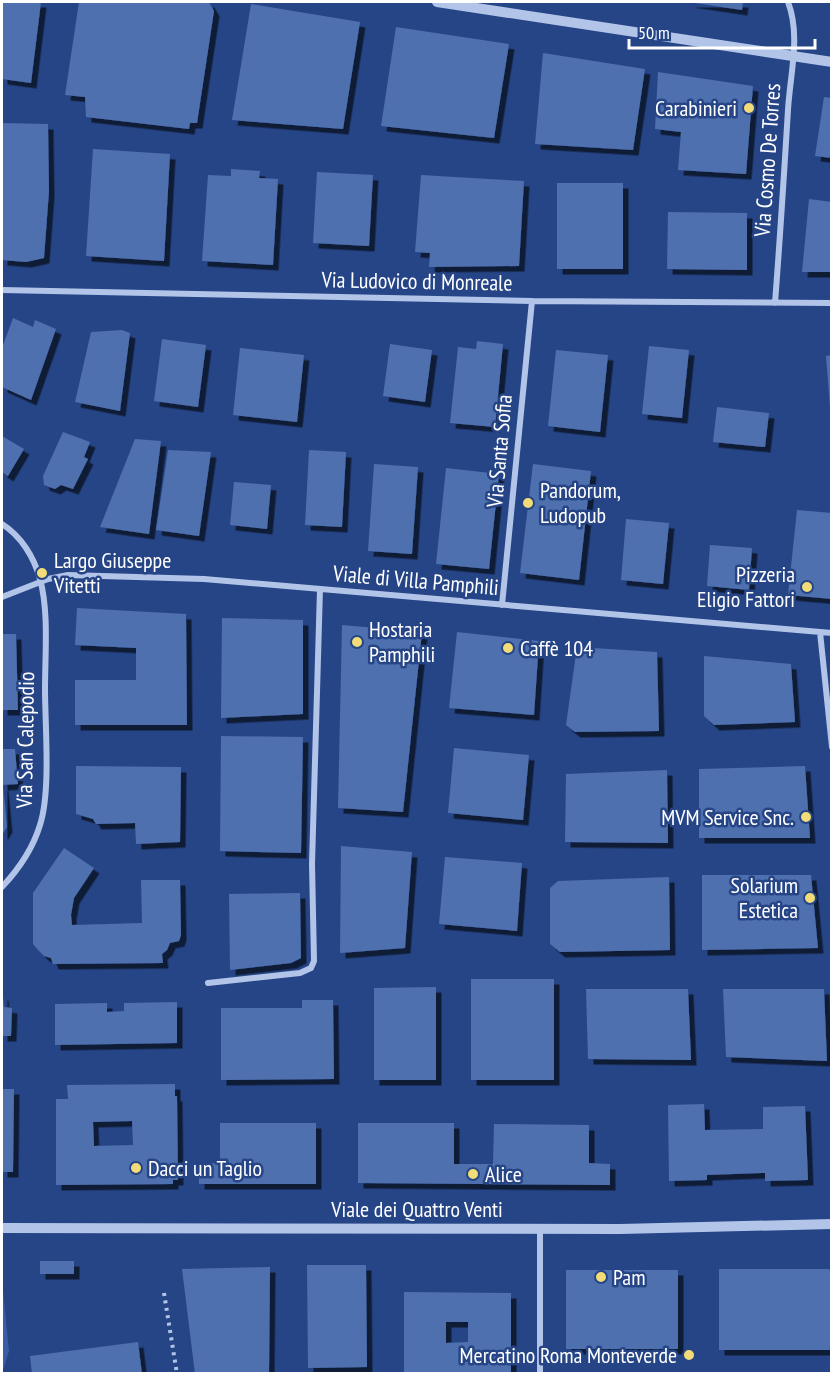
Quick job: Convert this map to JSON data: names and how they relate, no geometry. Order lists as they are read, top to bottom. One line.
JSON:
{"streets":{"street":["Via Cosmo De Torres","Via Ludovico di Monreale","Via Santa Sofia","Viale di Villa Pamphili","Via San Calepodio","Viale dei Quattro Venti"]},"crossings":[["Via Cosmo De Torres","Via Ludovico di Monreale"],["Via Ludovico di Monreale","Via Santa Sofia"],["Via Santa Sofia","Viale di Villa Pamphili"],["Viale di Villa Pamphili","Via San Calepodio"]],"places":["Carabinieri","Pandorum, Ludopub","Largo Giuseppe Vitetti","Pizzeria Eligio Fattori","Hostaria Pamphili","Caffè 104","MVM Service Snc.","Solarium Estetica","Dacci un Taglio","Alice","Pam","Mercatino Roma Monteverde"],"scale_bar":"50 m"}
